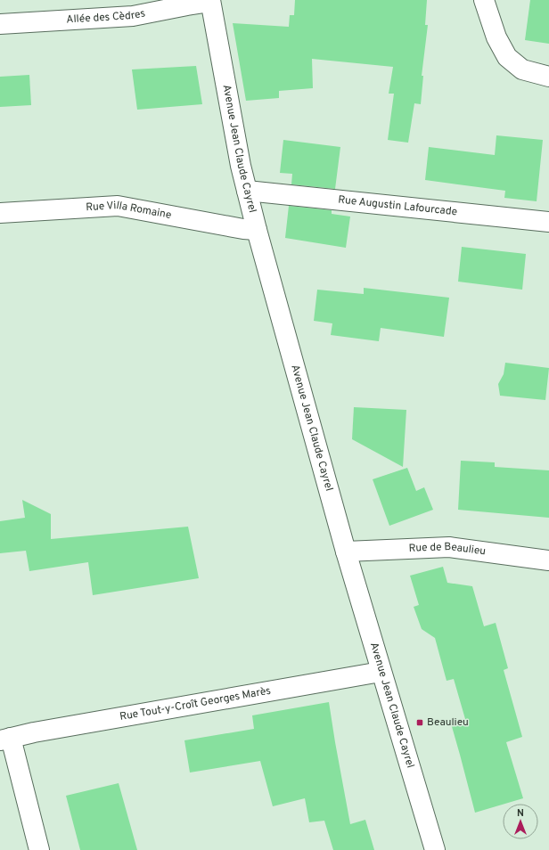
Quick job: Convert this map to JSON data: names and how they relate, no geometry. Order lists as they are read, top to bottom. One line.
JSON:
{"streets":{"street":["Allée des Cèdres","Avenue Jean Claude Cayrel","Rue Augustin Lafourcade","Rue Villa Romaine","Rue de Beaulieu","Rue Tout-y-Croît Georges Marès"]},"crossings":[["Allée des Cèdres","Avenue Jean Claude Cayrel"],["Avenue Jean Claude Cayrel","Rue Augustin Lafourcade"],["Avenue Jean Claude Cayrel","Rue Villa Romaine"],["Avenue Jean Claude Cayrel","Rue de Beaulieu"],["Avenue Jean Claude Cayrel","Rue Tout-y-Croît Georges Marès"]],"places":{"transit":["Beaulieu"]},"north":"top"}
